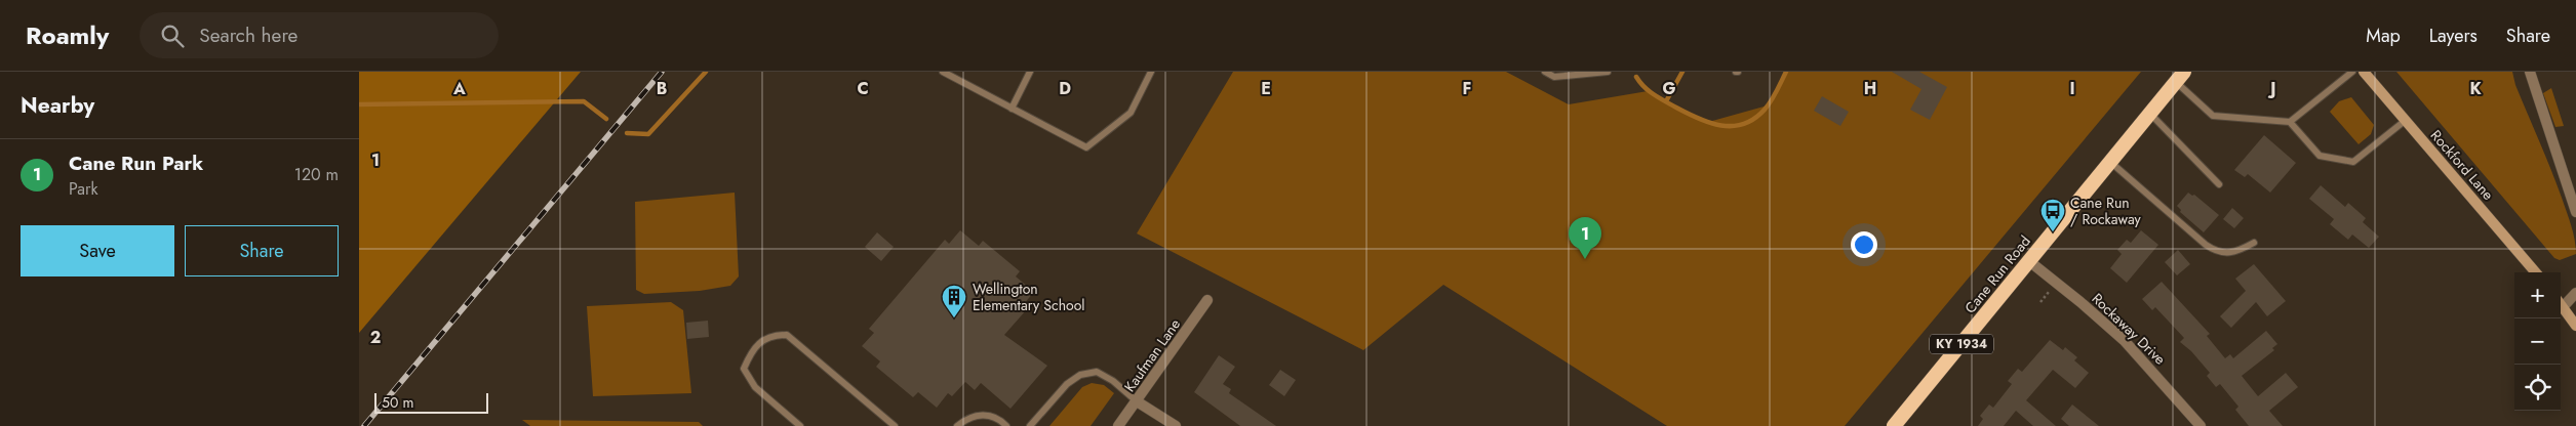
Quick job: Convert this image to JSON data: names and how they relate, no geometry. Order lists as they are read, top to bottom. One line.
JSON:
{"streets":{"highway":["Cane Run Road","KY 1934"],"main road":["Rockford Lane"],"street":["Rockaway Drive","Kaufman Lane"]},"crossings":[["Cane Run Road","Rockaway Drive"]],"places":{"bus stop":["Cane Run / Rockaway"],"building":["Wellington Elementary School"]},"scale_bar":"50 m","page":{"header":"Roamly","search":"Search here","nav":["Map","Layers","Share"],"heading":"Nearby","list":[{"mark":"1","name":"Cane Run Park","note":"Park","value":"120 m"}],"buttons":["Save","Share"],"pins":"1","map_buttons":["+","−"],"scale":"50 m"},"grid":{"columns":["A","B","C","D","E","F","G","H","I","J","K"],"rows":["1","2"]}}
